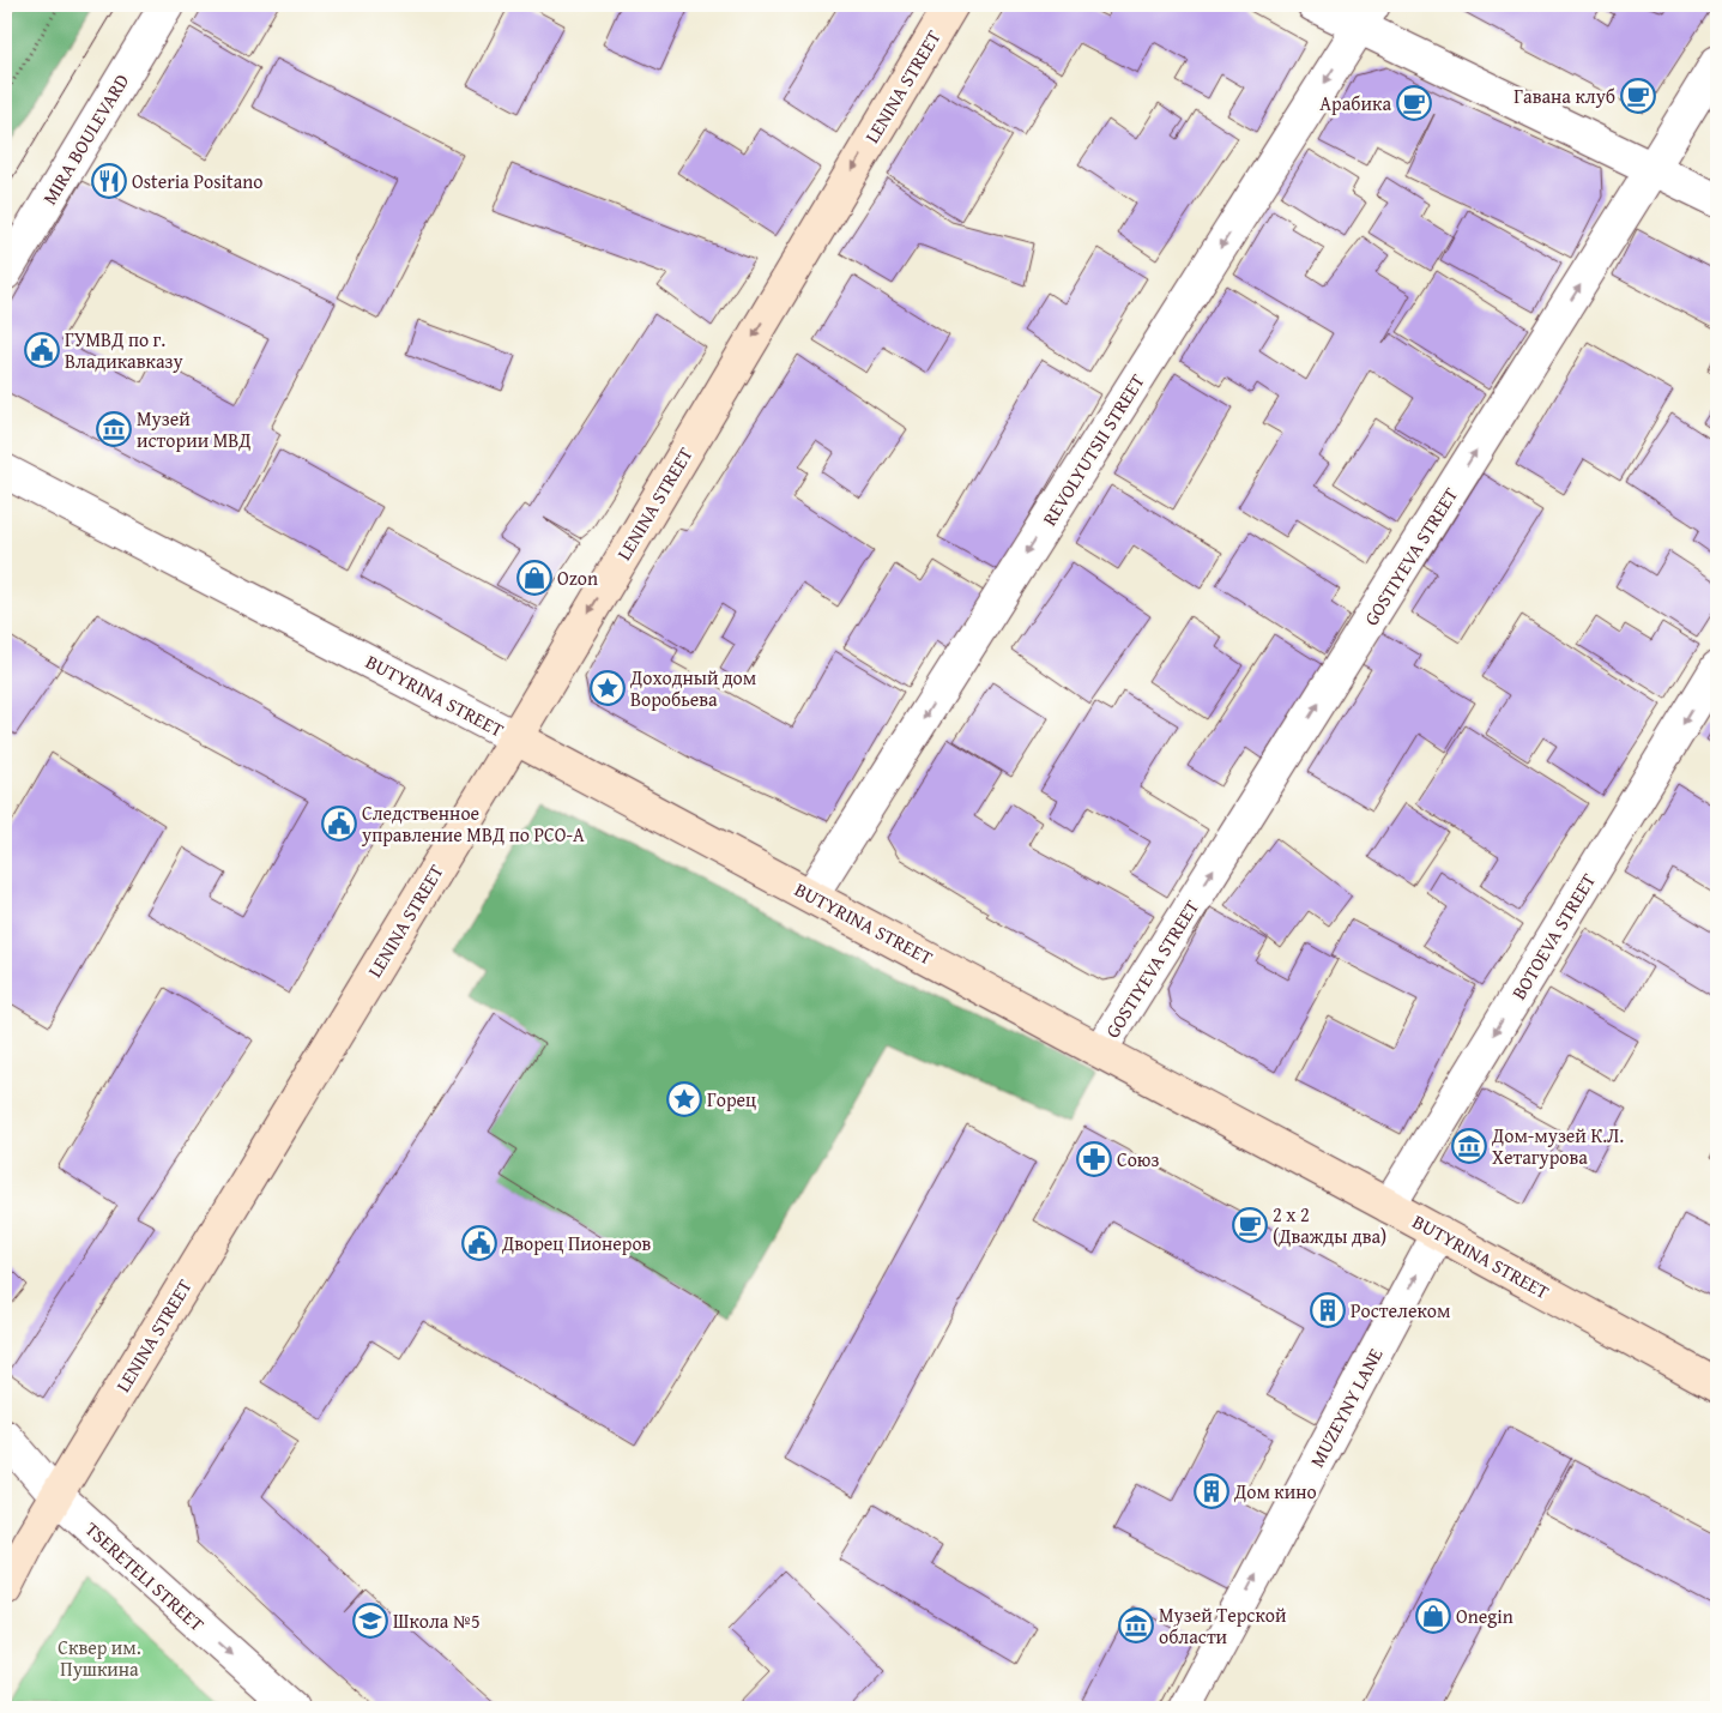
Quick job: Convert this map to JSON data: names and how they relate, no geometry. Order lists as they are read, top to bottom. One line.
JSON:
{"streets":{"main road":["LENINA STREET","BUTYRINA STREET"],"street":["MIRA BOULEVARD","REVOLYUTSII STREET","GOSTIYEVA STREET","BOTOEVA STREET","MUZEYNY LANE","TSERETELI STREET"]},"crossings":[["LENINA STREET","BUTYRINA STREET"],["LENINA STREET","TSERETELI STREET"],["REVOLYUTSII STREET","BUTYRINA STREET"],["GOSTIYEVA STREET","BUTYRINA STREET"],["BUTYRINA STREET","BOTOEVA STREET"],["BUTYRINA STREET","MUZEYNY LANE"]],"one_way":["LENINA STREET","REVOLYUTSII STREET","GOSTIYEVA STREET","BOTOEVA STREET","MUZEYNY LANE","TSERETELI STREET"],"parks":["Сквер им. Пушкина"],"places":{"cafe":["Гавана клуб","Арабика","2 х 2 (Дважды два)"],"restaurant":["Osteria Positano"],"public building":["ГУМВД по г. Владикавказу","Следственное управление МВД по РСО-А","Дворец Пионеров"],"museum":["Музей истории МВД","Дом-музей К.Л. Хетагурова","Музей Терской области"],"shop":["Ozon","Onegin"],"place":["Доходный дом Воробьева","Горец"],"pharmacy":["Союз"],"building":["Ростелеком","Дом кино"],"school or university":["Школа №5"]}}
